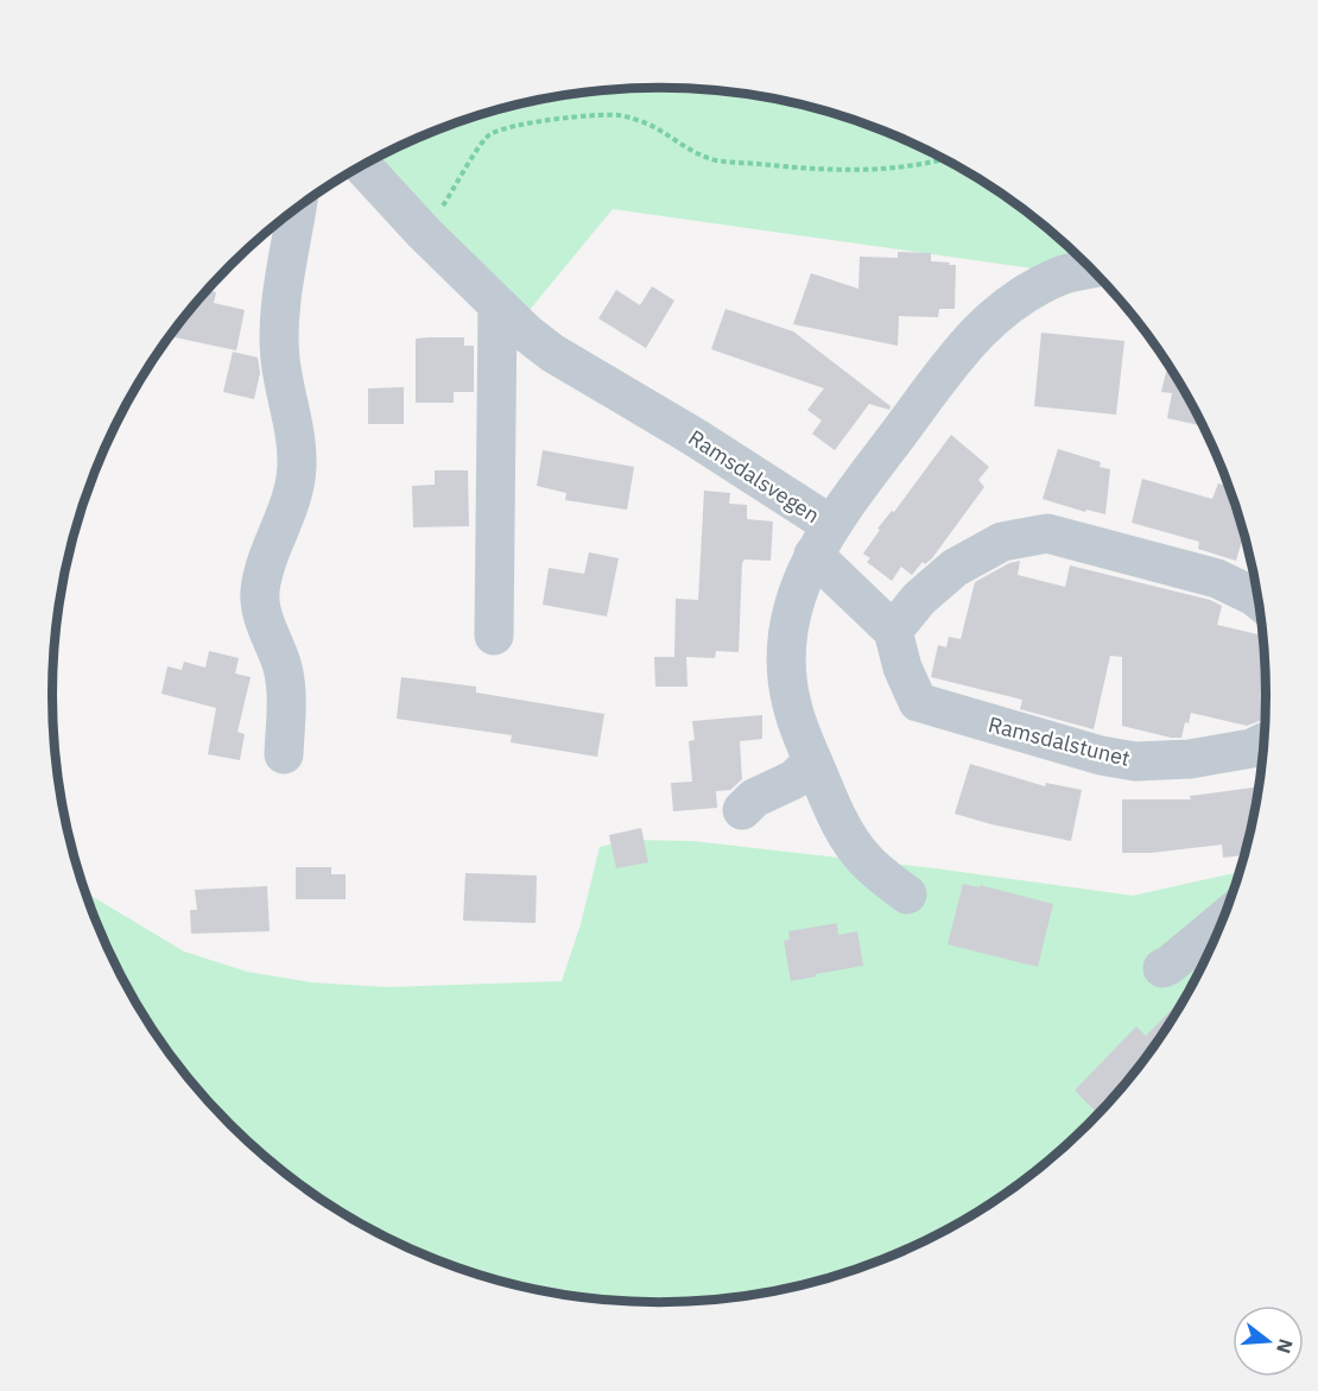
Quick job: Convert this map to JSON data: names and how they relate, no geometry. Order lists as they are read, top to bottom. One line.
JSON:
{"streets":{"street":["Ramsdalsvegen","Ramsdalstunet"]},"north":"right"}
